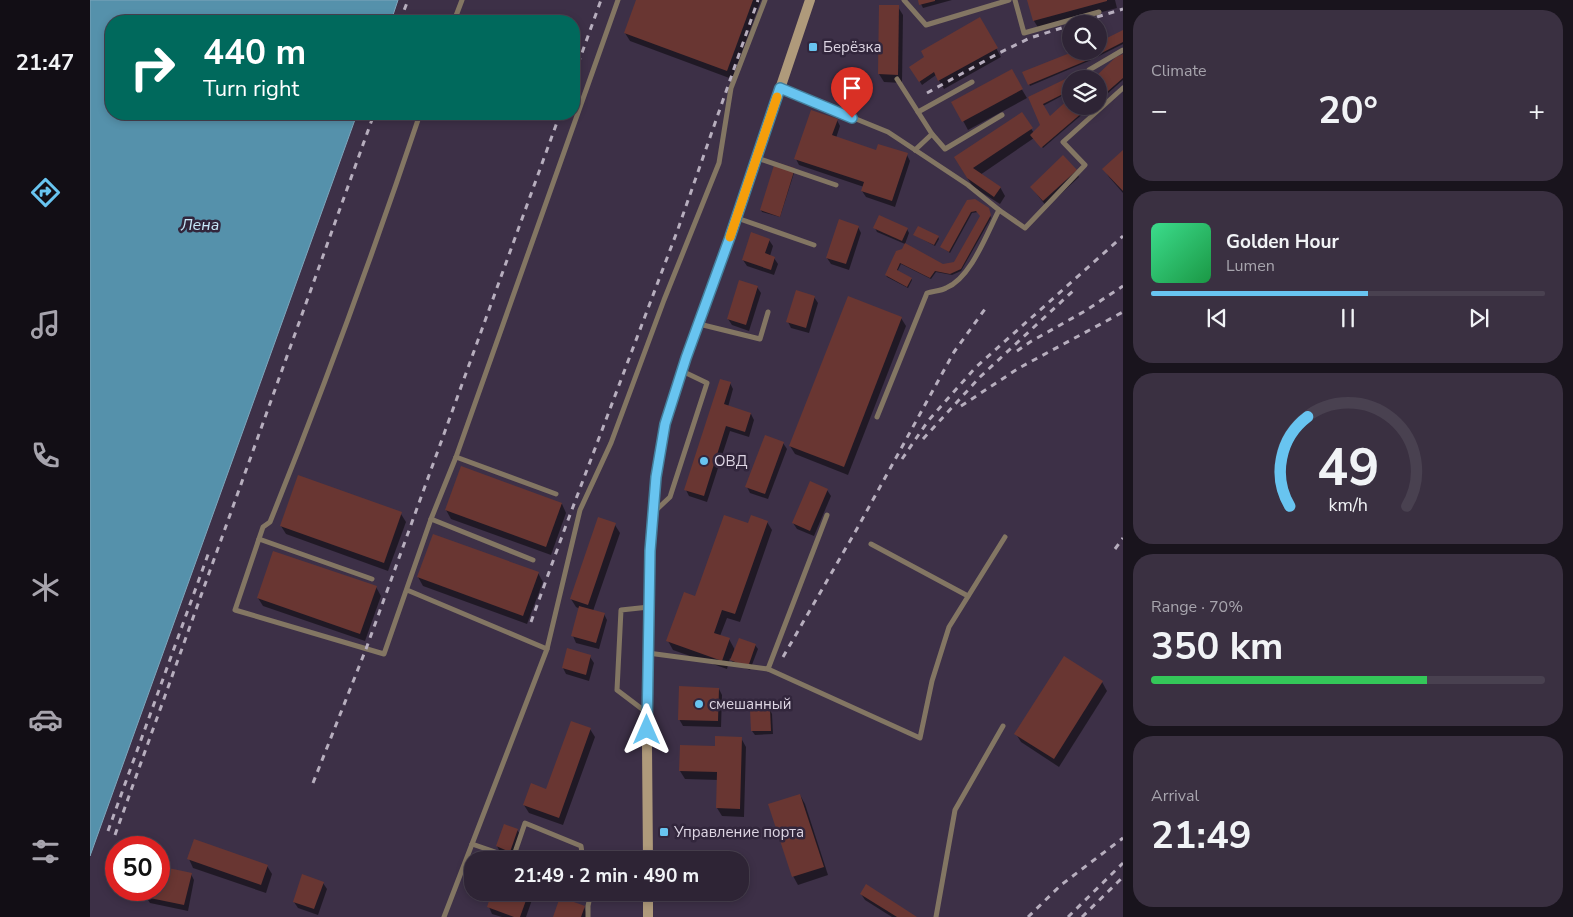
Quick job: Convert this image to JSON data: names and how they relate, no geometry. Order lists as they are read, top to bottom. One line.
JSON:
{"water":["Лена"],"places":{"transit":["Берёзка","Управление порта"],"other":["ОВД","смешанный"]},"page":{"tabs":"21:47","tile":["Climate",["Range · 70%","350 km"],["Arrival","21:49"]],"turn":["440 m","Turn right"],"heat":["−","20°","+"],"song":["Golden Hour","Lumen"],"limit":"50","trip":"21:49 · 2 min · 490 m","gauge":["49","km/h"]}}
